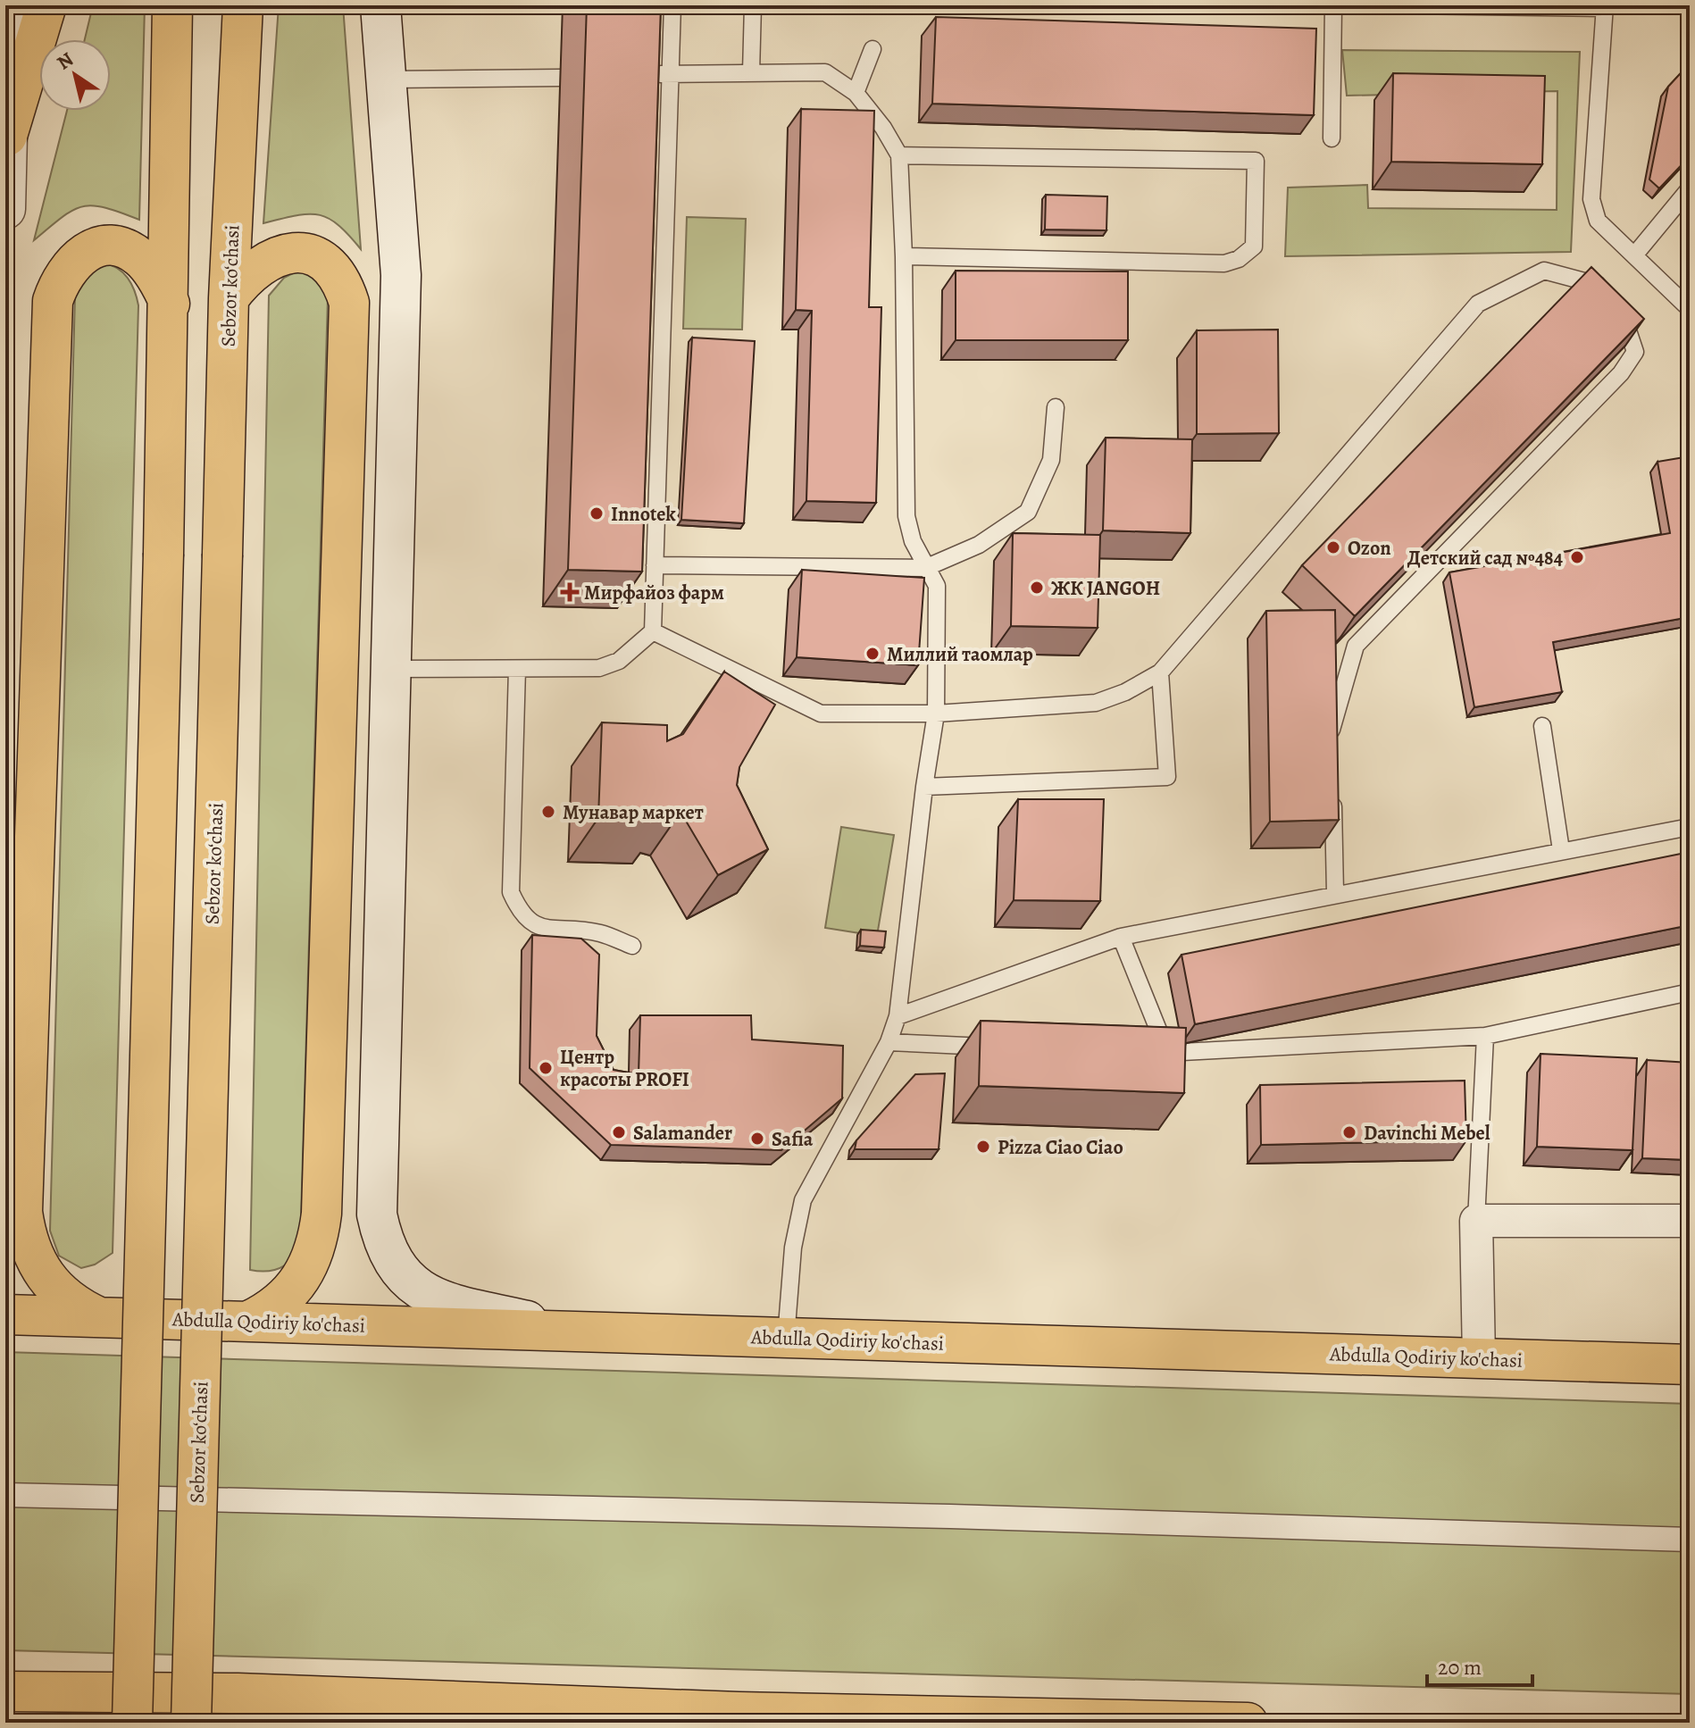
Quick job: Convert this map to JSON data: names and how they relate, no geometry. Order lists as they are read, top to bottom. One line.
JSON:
{"streets":{"main road":["Sebzor ko‘chasi","Abdulla Qodiriy ko'chasi"]},"places":{"other":["Innotek","Ozon","Детский сад №484","ЖК JANGOH","Миллий таомлар","Мунавар маркет","Центр красоты PROFI","Salamander","Davinchi Mebel","Safia","Pizza Ciao Ciao"],"health":["Мирфайоз фарм"]},"scale_bar":"20 m","north":"top left"}
